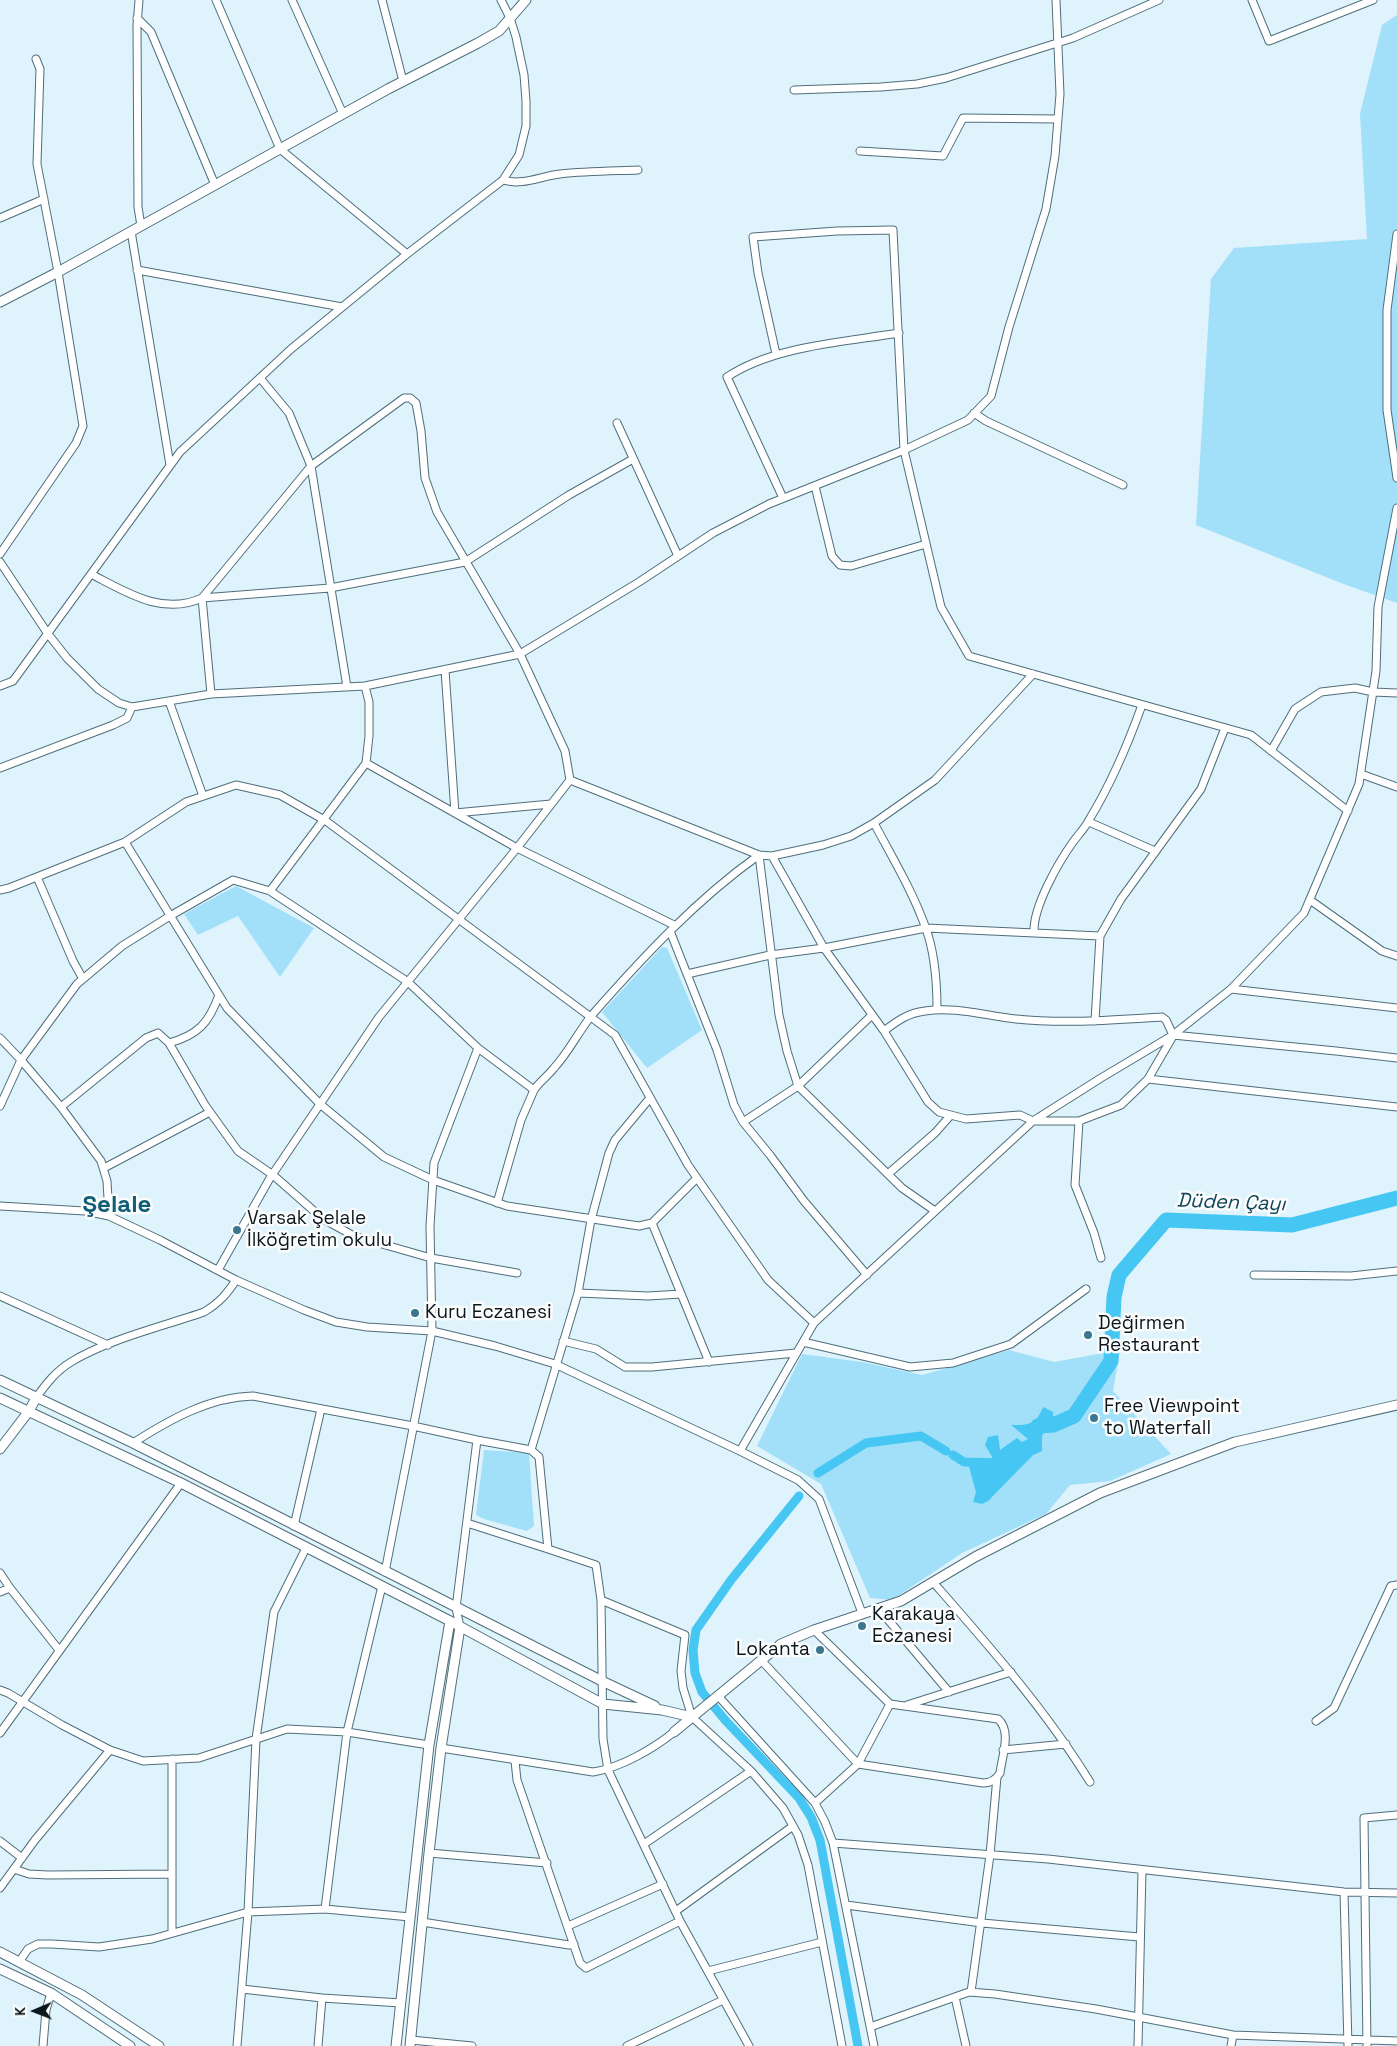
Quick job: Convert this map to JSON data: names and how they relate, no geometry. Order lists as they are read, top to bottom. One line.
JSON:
{"districts":["Şelale"],"water":["Düden Çayı"],"places":["Varsak Şelale İlköğretim okulu","Kuru Eczanesi","Değirmen Restaurant","Free Viewpoint to Waterfall","Karakaya Eczanesi","Lokanta"],"north":"left"}
